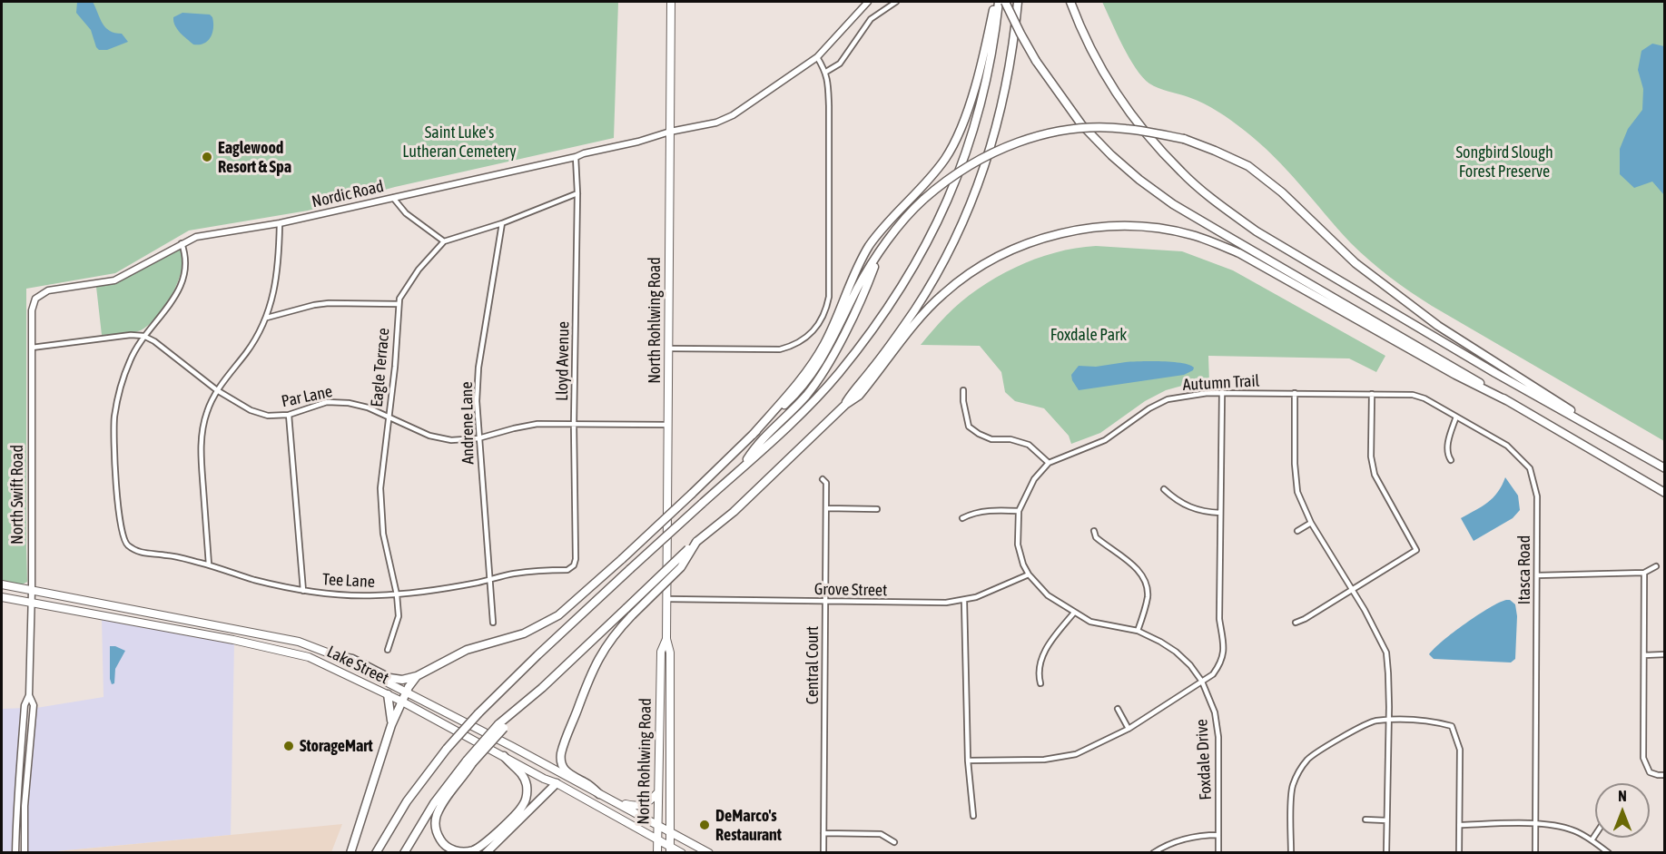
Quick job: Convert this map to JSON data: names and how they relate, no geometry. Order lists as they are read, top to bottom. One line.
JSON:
{"streets":{"main road":["North Rohlwing Road","Lake Street"],"street":["Nordic Road","Lloyd Avenue","Eagle Terrace","Autumn Trail","Par Lane","Andrene Lane","North Swift Road","Itasca Road","Tee Lane","Grove Street","Central Court","Foxdale Drive"]},"crossings":[["Nordic Road","North Rohlwing Road"],["Nordic Road","Lloyd Avenue"],["Nordic Road","North Swift Road"],["North Rohlwing Road","Par Lane"],["North Rohlwing Road","Grove Street"],["North Rohlwing Road","Lake Street"],["Lloyd Avenue","Par Lane"],["Lloyd Avenue","Tee Lane"],["Eagle Terrace","Par Lane"],["Eagle Terrace","Tee Lane"],["Autumn Trail","Itasca Road"],["Autumn Trail","Foxdale Drive"],["Par Lane","Andrene Lane"],["Par Lane","Tee Lane"],["Andrene Lane","Tee Lane"],["North Swift Road","Lake Street"],["Grove Street","Central Court"],["Grove Street","Foxdale Drive"]],"parks":["Saint Luke's Lutheran Cemetery","Songbird Slough Forest Preserve","Foxdale Park"],"places":["Eaglewood Resort & Spa","StorageMart","DeMarco's Restaurant"],"north":"top"}
